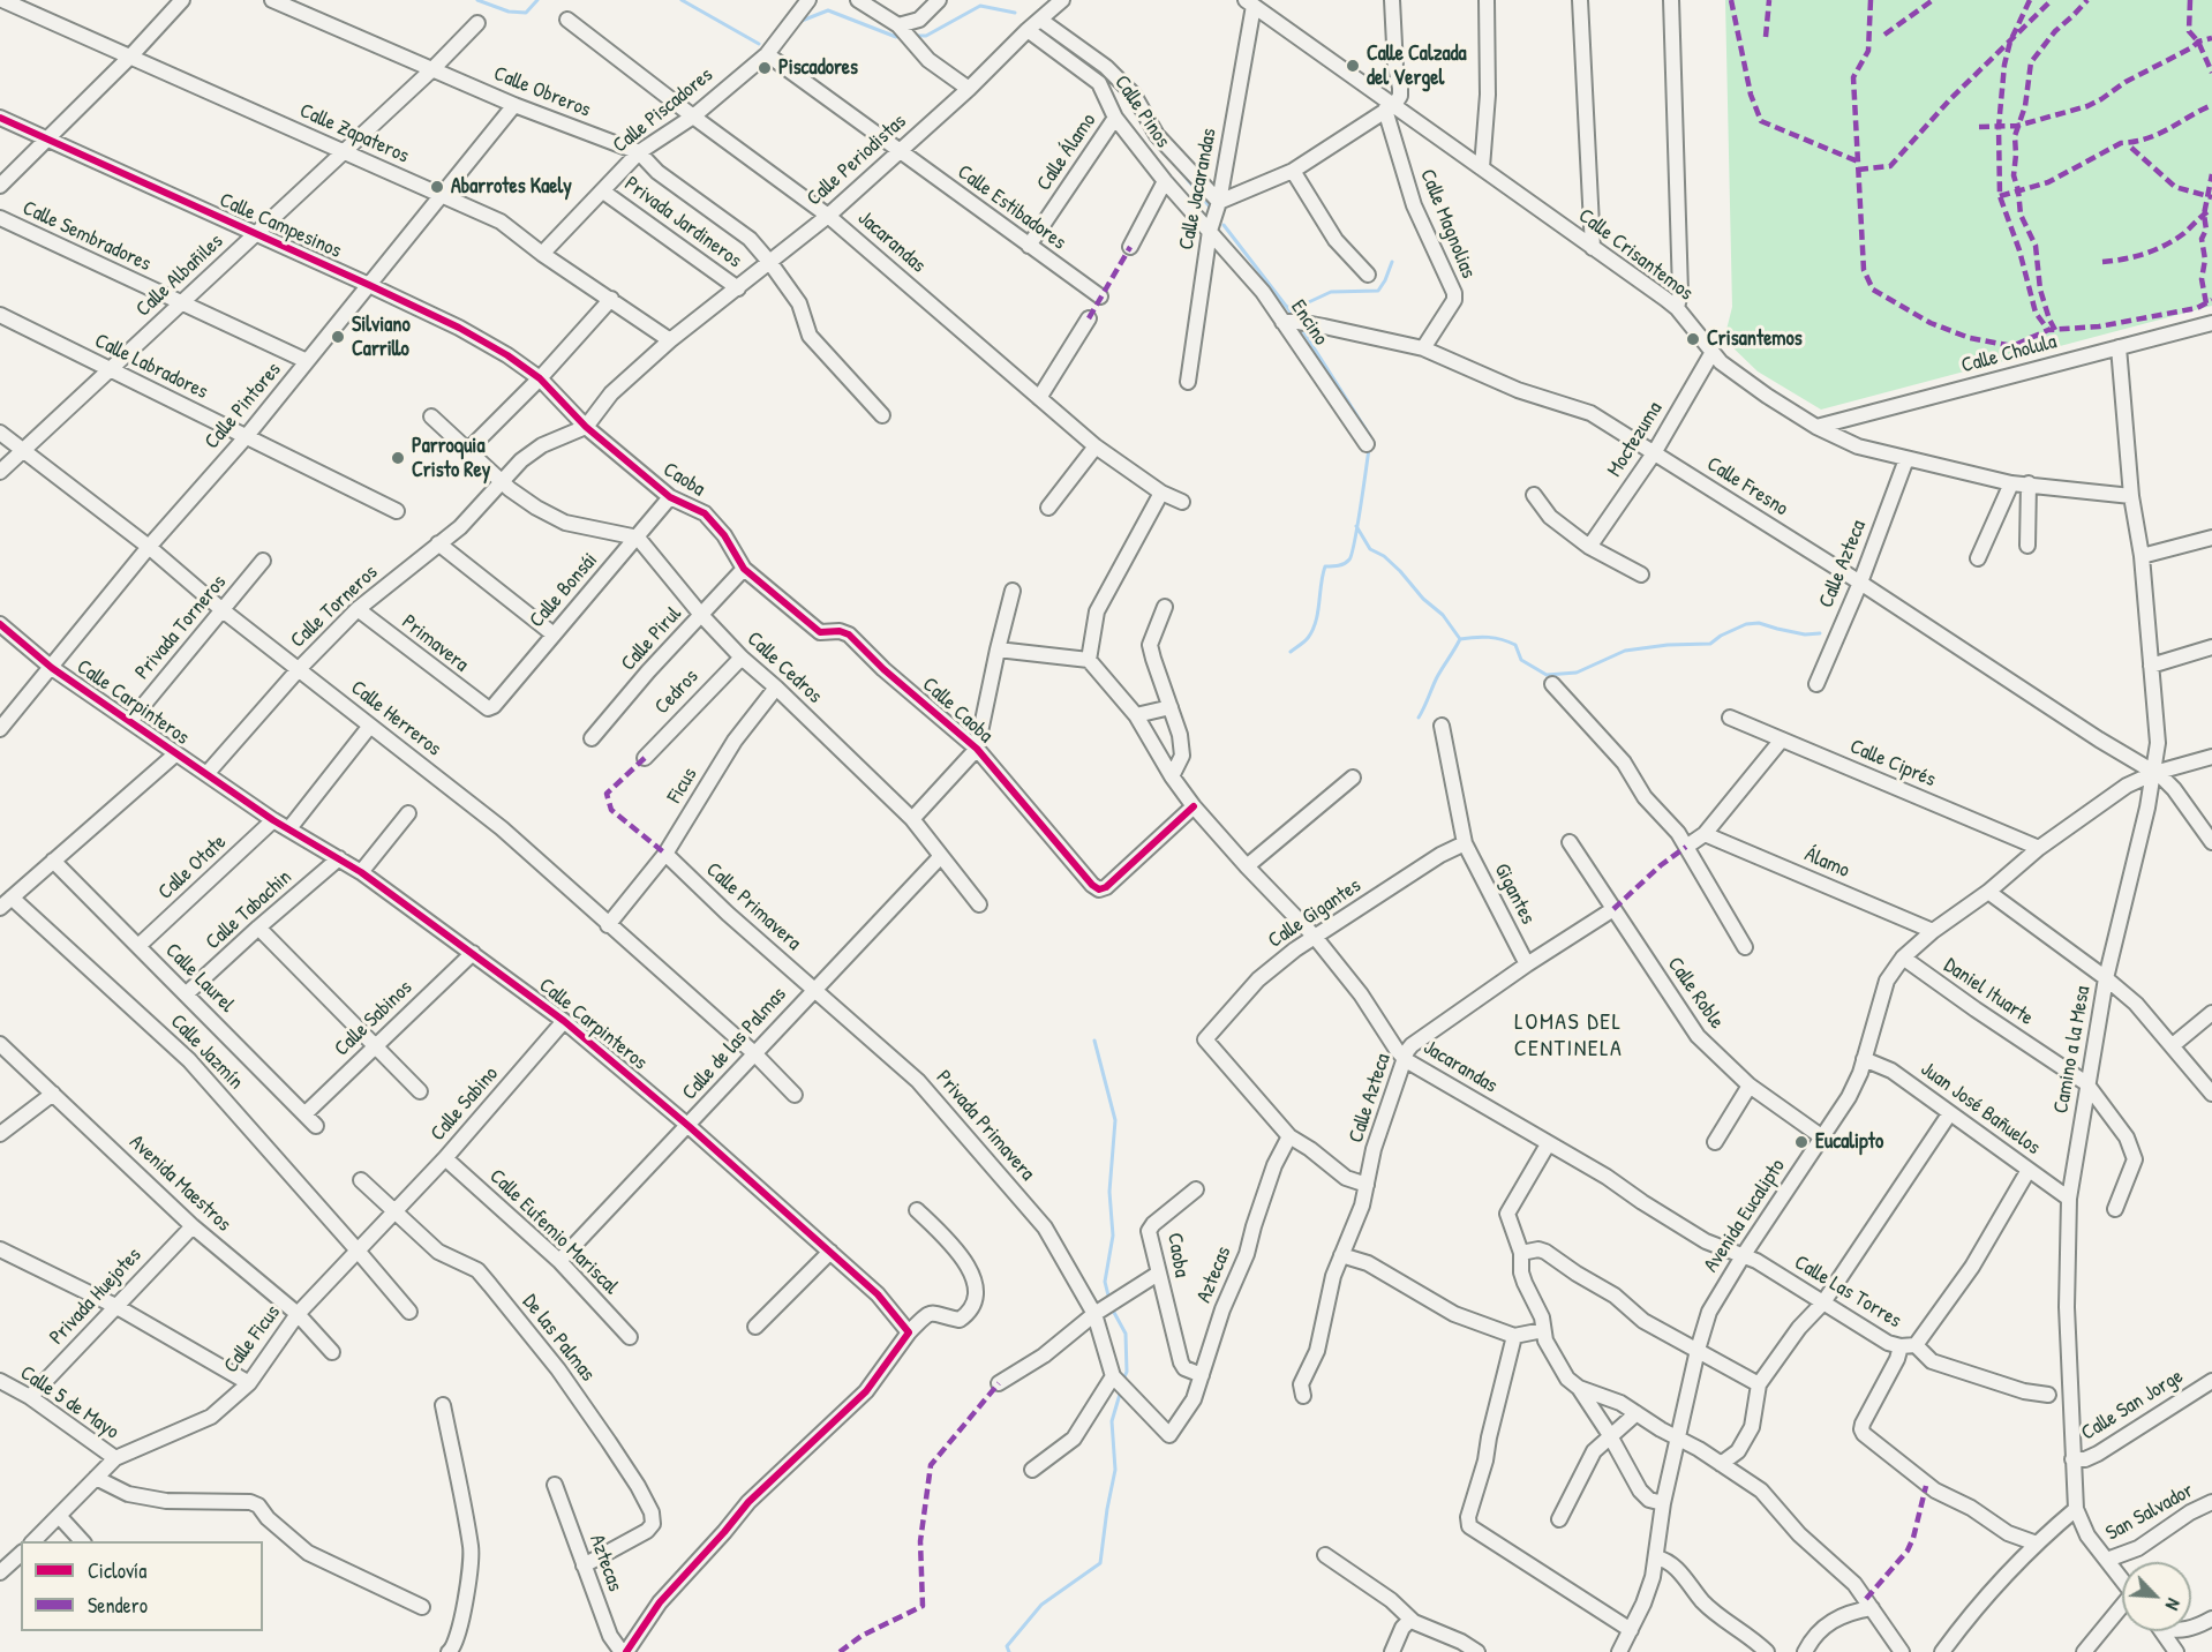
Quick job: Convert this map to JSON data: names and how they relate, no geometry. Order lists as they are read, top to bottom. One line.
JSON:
{"streets":{"street":["Calle Obreros","Calle Piscadores","Calle Pinos","Calle Zapateros","Calle Álamo","Calle Periodistas","Calle Jacarandas","Calle Estibadores","Privada Jardineros","Calle Magnolias","Calle Campesinos","Calle Sembradores","Jacarandas","Calle Crisantemos","Calle Albañiles","Encino","Calle Cholula","Calle Labradores","Calle Pintores","Moctezuma","Caoba","Calle Fresno","Calle Azteca","Calle Bonsái","Calle Torneros","Privada Torneros","Calle Pirul","Primavera","Calle Cedros","Cedros","Calle Carpinteros","Calle Caoba","Calle Herreros","Calle Ciprés","Ficus","Álamo","Calle Otate","Gigantes","Calle Primavera","Calle Tabachin","Calle Gigantes","Calle Laurel","Daniel Ituarte","Calle Roble","Calle Sabinos","Calle de las Palmas","Camino a la Mesa","Calle Jazmín","Calle Sabino","Juan José Bañuelos","Privada Primavera","Avenida Maestros","Avenida Eucalipto","Calle Eufemio Mariscal","Aztecas","Calle Las Torres","Privada Huejotes","De las Palmas","Calle Ficus","Calle 5 de Mayo","Calle San Jorge","San Salvador"]},"crossings":[["Calle Obreros","Calle Piscadores"],["Calle Obreros","Calle Periodistas"],["Calle Obreros","Calle Albañiles"],["Calle Obreros","Calle Pintores"],["Calle Piscadores","Calle Zapateros"],["Calle Piscadores","Calle Estibadores"],["Calle Piscadores","Privada Jardineros"],["Calle Piscadores","Jacarandas"],["Calle Pinos","Calle Álamo"],["Calle Pinos","Calle Periodistas"],["Calle Pinos","Calle Jacarandas"],["Calle Pinos","Encino"],["Calle Zapateros","Calle Periodistas"],["Calle Zapateros","Calle Albañiles"],["Calle Zapateros","Calle Pintores"],["Calle Álamo","Calle Estibadores"],["Calle Periodistas","Calle Estibadores"],["Calle Periodistas","Privada Jardineros"],["Calle Periodistas","Jacarandas"],["Calle Periodistas","Caoba"],["Calle Periodistas","Calle Torneros"],["Calle Jacarandas","Calle Crisantemos"],["Calle Jacarandas","Encino"],["Calle Magnolias","Calle Crisantemos"],["Calle Magnolias","Calle Fresno"],["Calle Campesinos","Calle Albañiles"],["Calle Campesinos","Calle Pintores"],["Calle Campesinos","Caoba"],["Calle Sembradores","Calle Albañiles"],["Calle Sembradores","Calle Pintores"],["Jacarandas","Calle Azteca"],["Jacarandas","Calle Caoba"],["Jacarandas","Calle Gigantes"],["Jacarandas","Avenida Eucalipto"],["Jacarandas","Calle Las Torres"],["Calle Crisantemos","Calle Cholula"],["Calle Crisantemos","Moctezuma"],["Calle Crisantemos","Calle Azteca"],["Calle Crisantemos","Camino a la Mesa"],["Calle Albañiles","Calle Labradores"],["Calle Albañiles","Calle Herreros"],["Encino","Calle Fresno"],["Calle Labradores","Calle Pintores"],["Calle Pintores","Calle Carpinteros"],["Calle Pintores","Calle Herreros"],["Moctezuma","Calle Fresno"],["Caoba","Calle Bonsái"],["Caoba","Calle Torneros"],["Caoba","Calle Pirul"],["Caoba","Calle Caoba"],["Caoba","Aztecas"],["Calle Fresno","Calle Azteca"],["Calle Fresno","Camino a la Mesa"],["Calle Fresno","Avenida Eucalipto"],["Calle Azteca","Gigantes"],["Calle Azteca","Calle Roble"],["Calle Bonsái","Primavera"],["Calle Bonsái","Calle Cedros"],["Calle Torneros","Primavera"],["Calle Torneros","Calle Carpinteros"],["Calle Torneros","Calle Herreros"],["Privada Torneros","Calle Carpinteros"],["Privada Torneros","Calle Herreros"],["Calle Pirul","Calle Cedros"],["Calle Cedros","Cedros"],["Calle Cedros","Ficus"],["Calle Cedros","Calle de las Palmas"],["Calle Carpinteros","Calle Otate"],["Calle Carpinteros","Calle Tabachin"],["Calle Carpinteros","Calle Sabinos"],["Calle Carpinteros","Calle de las Palmas"],["Calle Carpinteros","Calle Sabino"],["Calle Herreros","Calle de las Palmas"],["Calle Ciprés","Avenida Eucalipto"],["Ficus","Calle Primavera"],["Álamo","Avenida Eucalipto"],["Calle Otate","Calle Laurel"],["Gigantes","Calle Gigantes"],["Calle Primavera","Calle de las Palmas"],["Calle Primavera","Privada Primavera"],["Calle Tabachin","Calle Laurel"],["Calle Gigantes","Aztecas"],["Calle Laurel","Calle Sabinos"],["Daniel Ituarte","Camino a la Mesa"],["Daniel Ituarte","Avenida Eucalipto"],["Calle Roble","Avenida Eucalipto"],["Calle de las Palmas","Privada Primavera"],["Calle de las Palmas","Calle Eufemio Mariscal"],["Camino a la Mesa","Juan José Bañuelos"],["Camino a la Mesa","Avenida Eucalipto"],["Camino a la Mesa","Calle San Jorge"],["Camino a la Mesa","San Salvador"],["Calle Jazmín","Calle Ficus"],["Calle Sabino","Calle Eufemio Mariscal"],["Calle Sabino","De las Palmas"],["Calle Sabino","Calle Ficus"],["Juan José Bañuelos","Avenida Eucalipto"],["Privada Primavera","Aztecas"],["Avenida Maestros","Privada Huejotes"],["Avenida Maestros","Calle Ficus"],["Avenida Eucalipto","Calle Las Torres"],["Aztecas","De las Palmas"],["Privada Huejotes","Calle 5 de Mayo"],["De las Palmas","Calle Ficus"],["Calle Ficus","Calle 5 de Mayo"]],"districts":["LOMAS DEL CENTINELA"],"places":["Calle Calzada del Vergel","Piscadores","Abarrotes Kaely","Silviano Carrillo","Crisantemos","Parroquia Cristo Rey","Eucalipto"],"legend":["Ciclovía","Sendero"],"north":"bottom right"}
